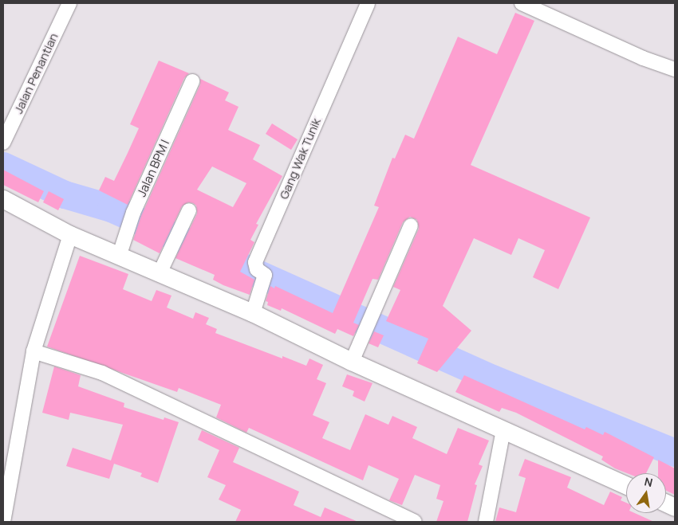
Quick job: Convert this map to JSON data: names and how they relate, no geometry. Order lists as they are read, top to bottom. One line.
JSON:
{"streets":{"street":["Jalan Penantian","Gang Wak Tunik","Jalan BPM I"]},"north":"top"}
